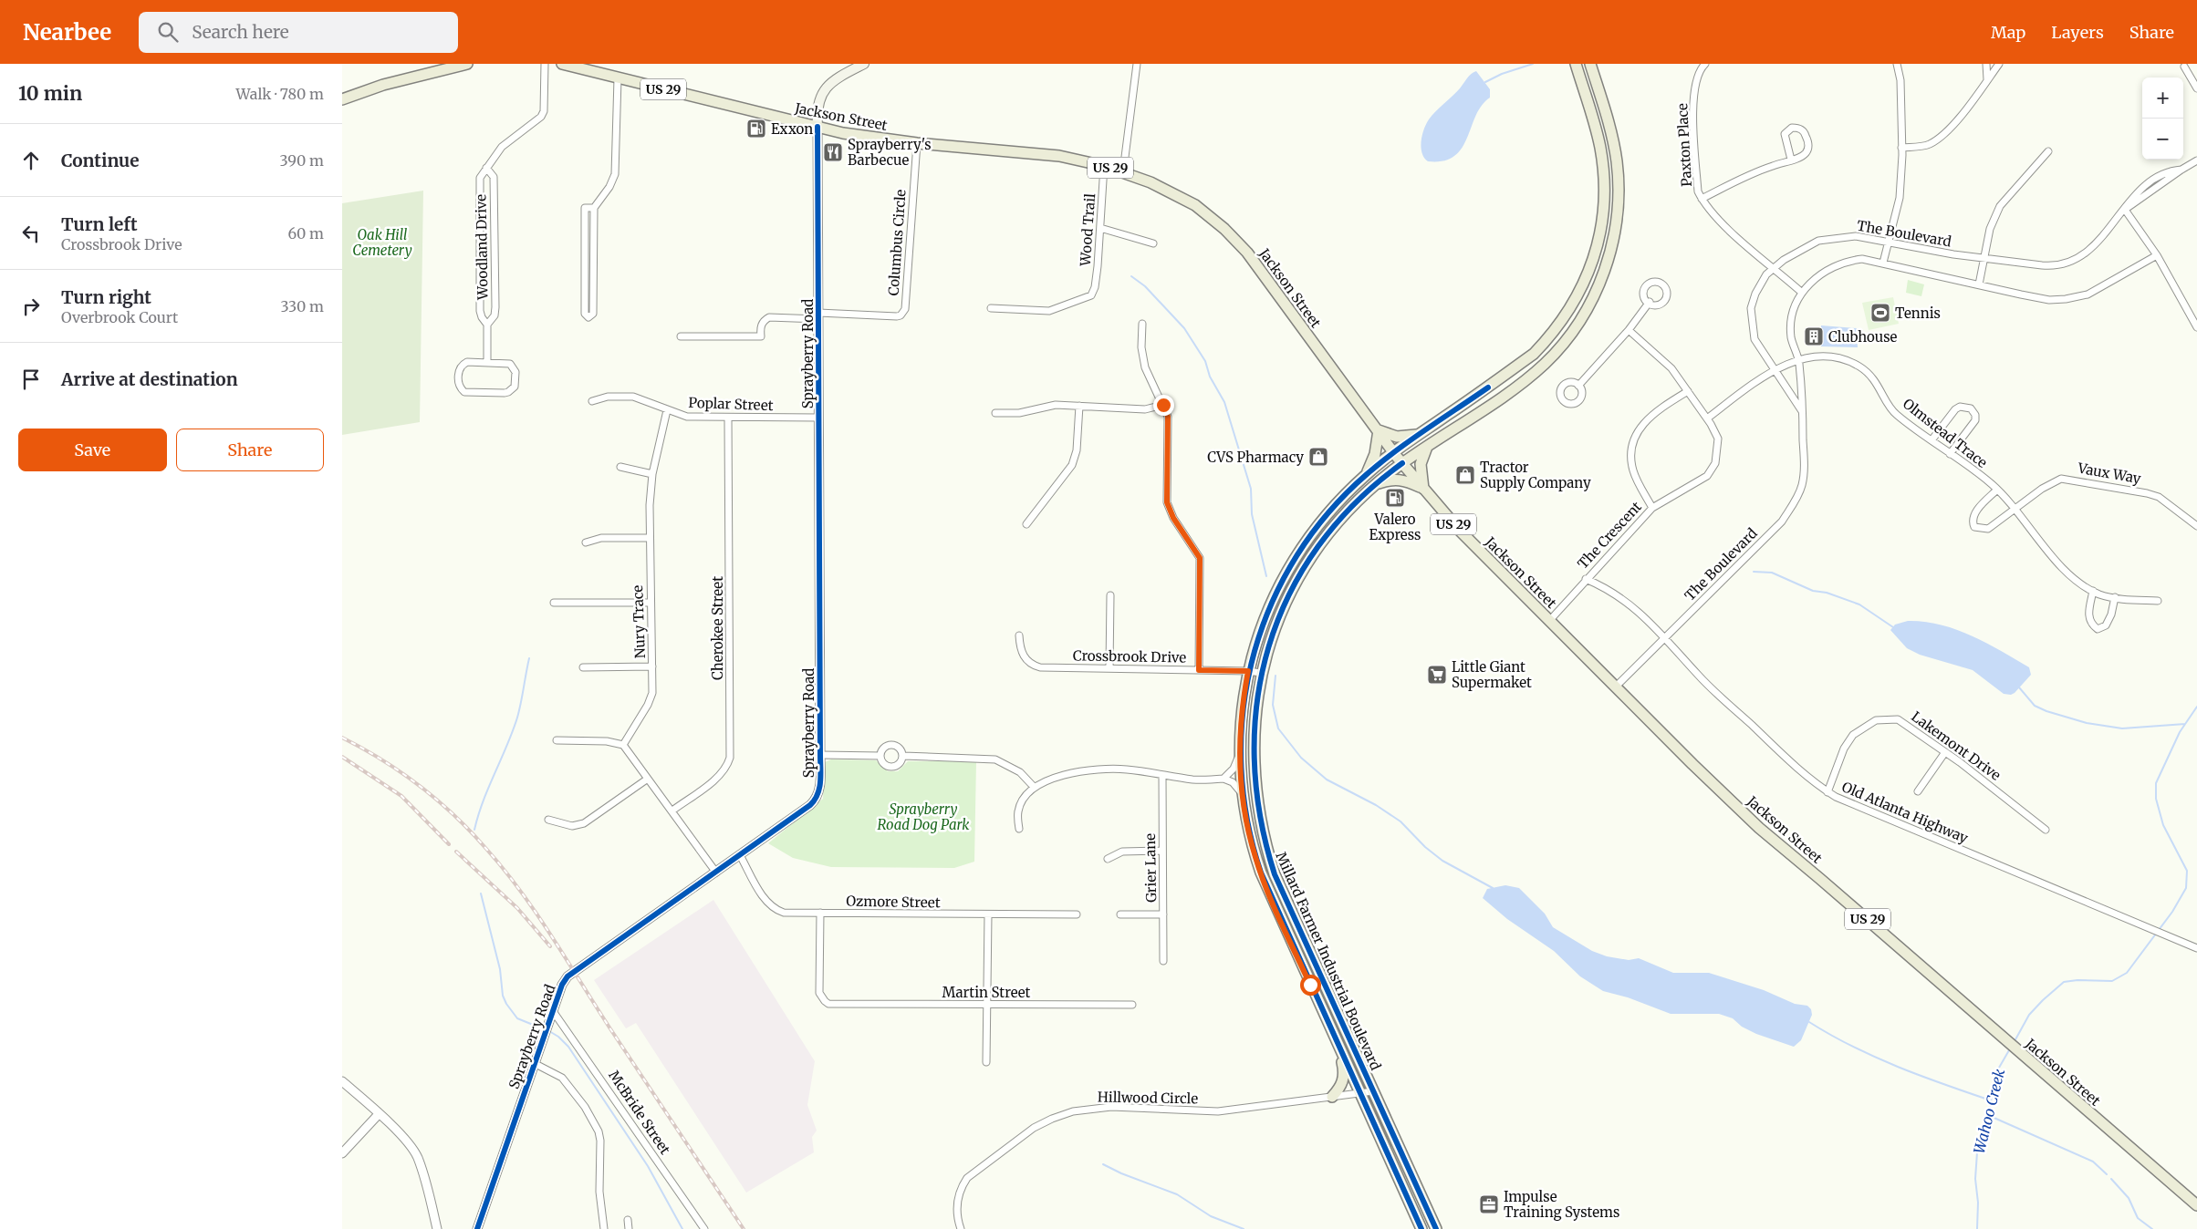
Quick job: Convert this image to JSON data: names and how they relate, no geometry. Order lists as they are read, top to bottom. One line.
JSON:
{"streets":{"main road":["US 29","Jackson Street","Millard Farmer Industrial Boulevard"],"street":["Paxton Place","Wood Trail","The Boulevard","Columbus Circle","Woodland Drive","Sprayberry Road","Poplar Street","Olmstead Trace","Vaux Way","The Crescent","Nury Trace","Cherokee Street","Crossbrook Drive","Lakemont Drive","Old Atlanta Highway","Grier Lane","Ozmore Street","Martin Street","Hillwood Circle","McBride Street"]},"crossings":[["Jackson Street","Wood Trail"],["Jackson Street","The Boulevard"],["Jackson Street","Columbus Circle"],["Jackson Street","Sprayberry Road"],["Jackson Street","The Crescent"],["Jackson Street","Millard Farmer Industrial Boulevard"],["Paxton Place","The Boulevard"],["The Boulevard","Olmstead Trace"],["The Boulevard","Old Atlanta Highway"],["Columbus Circle","Sprayberry Road"],["Sprayberry Road","Poplar Street"],["Sprayberry Road","Ozmore Street"],["Sprayberry Road","McBride Street"],["Poplar Street","Nury Trace"],["Poplar Street","Cherokee Street"],["Olmstead Trace","Vaux Way"],["Olmstead Trace","The Crescent"],["The Crescent","Old Atlanta Highway"],["Crossbrook Drive","Millard Farmer Industrial Boulevard"],["Lakemont Drive","Old Atlanta Highway"],["Ozmore Street","Martin Street"],["Millard Farmer Industrial Boulevard","Hillwood Circle"]],"water":["Wahoo Creek"],"parks":["Oak Hill Cemetery","Sprayberry Road Dog Park"],"places":{"fuel station":["Exxon","Valero Express"],"restaurant":["Sprayberry's Barbecue"],"sports":["Tennis"],"building":["Clubhouse"],"shop":["CVS Pharmacy","Tractor Supply Company"],"supermarket":["Little Giant Supermaket"],"office":["Impulse Training Systems"]},"page":{"header":"Nearbee","search":"Search here","nav":["Map","Layers","Share"],"heading":["10 min","Walk · 780 m"],"map_buttons":["+","−"],"list":[["Continue","390 m"],["Turn left","Crossbrook Drive","60 m"],["Turn right","Overbrook Court","330 m"],"Arrive at destination"],"buttons":["Save","Share"]}}
